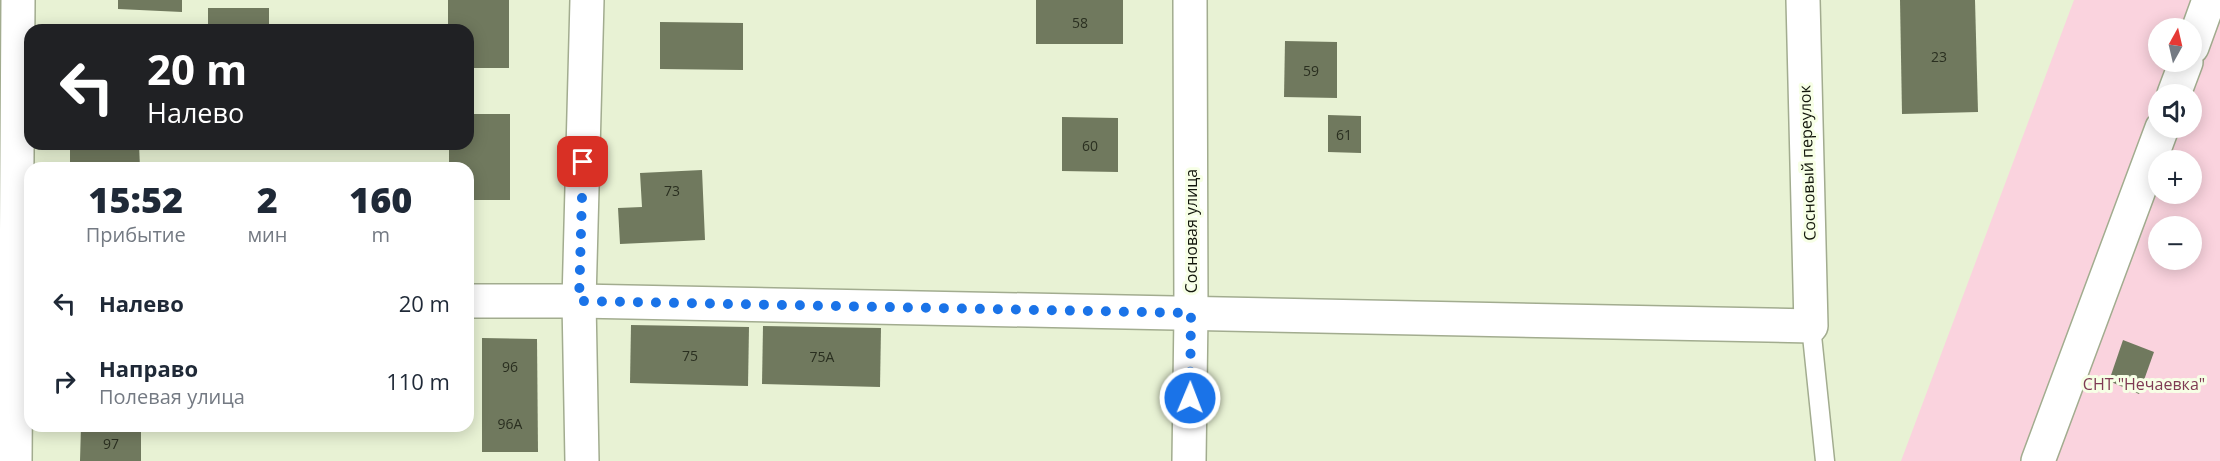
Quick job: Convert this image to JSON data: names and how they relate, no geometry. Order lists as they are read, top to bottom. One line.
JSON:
{"streets":{"street":["Сосновый переулок","Сосновая улица"]},"parks":["СНТ \"Нечаевка\""],"house_numbers":["58","23","59","61","60","73","75","75А","96","96А","97"],"north":"top","page":{"map_buttons":["+","−"],"turn":["20 m","Налево"],"eta":["15:52","Прибытие","2","мин","160","m"],"list":[{"name":"Налево","value":"20 m"},{"name":"Направо","note":"Полевая улица","value":"110 m"}]}}
